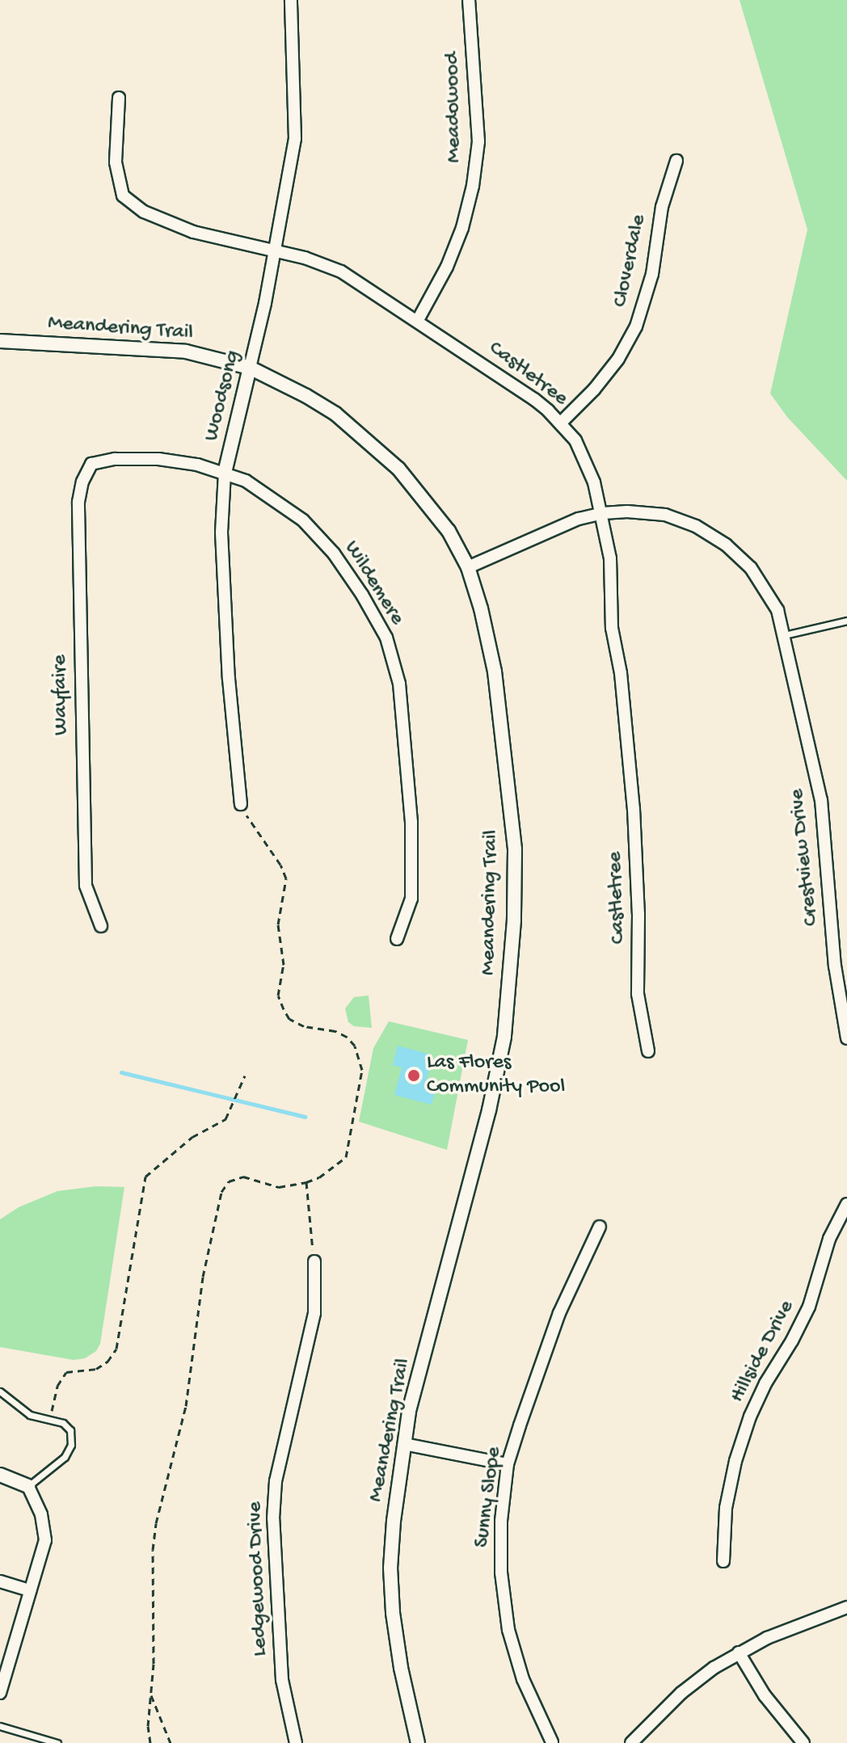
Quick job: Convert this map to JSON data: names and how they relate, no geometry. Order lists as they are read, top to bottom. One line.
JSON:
{"streets":{"street":["Meadowood","Cloverdale","Meandering Trail","Castletree","Woodsong","Wildemere","Wayfaire","Crestview Drive","Hillside Drive","Sunny Slope","Ledgewood Drive"]},"crossings":[["Meadowood","Castletree"],["Cloverdale","Castletree"],["Meandering Trail","Woodsong"],["Meandering Trail","Crestview Drive"],["Castletree","Woodsong"],["Castletree","Crestview Drive"],["Woodsong","Wildemere"],["Wildemere","Wayfaire"]],"places":["Las Flores Community Pool"]}
